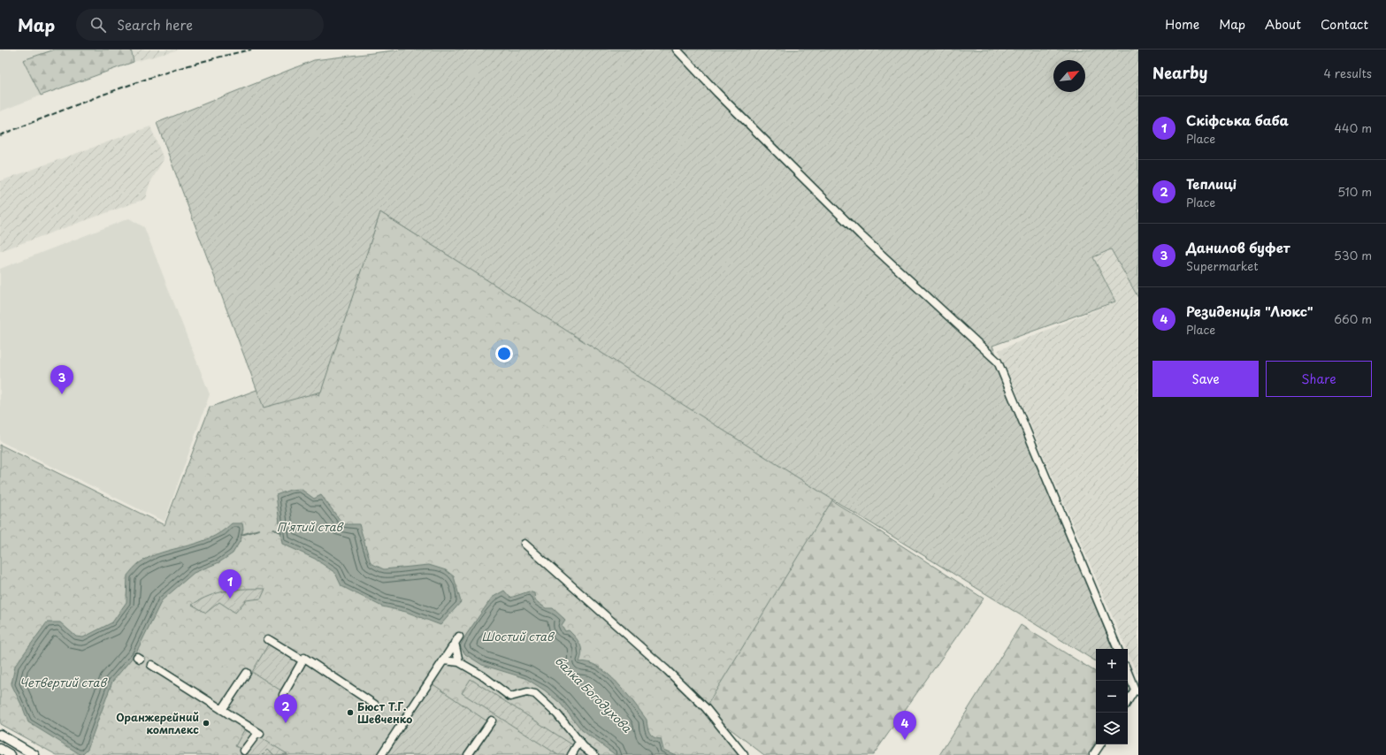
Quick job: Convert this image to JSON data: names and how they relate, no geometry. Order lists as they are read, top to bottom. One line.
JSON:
{"water":["П'ятий став","Шостий став","Четвертий став","балка Богодухова"],"places":["Бюст Т.Г. Шевченко","Оранжерейний комплекс"],"north":"top right","page":{"header":"Map","search":"Search here","nav":["Home","Map","About","Contact"],"heading":["Nearby","4 results"],"list":[{"mark":"1","name":"Скіфська баба","note":"Place","value":"440 m"},{"mark":"2","name":"Теплиці","note":"Place","value":"510 m"},{"mark":"3","name":"Данилов буфет","note":"Supermarket","value":"530 m"},{"mark":"4","name":"Резиденція \"Люкс\"","note":"Place","value":"660 m"}],"buttons":["Save","Share"],"pins":["3","1","2","4"],"map_buttons":["+","−"]}}
